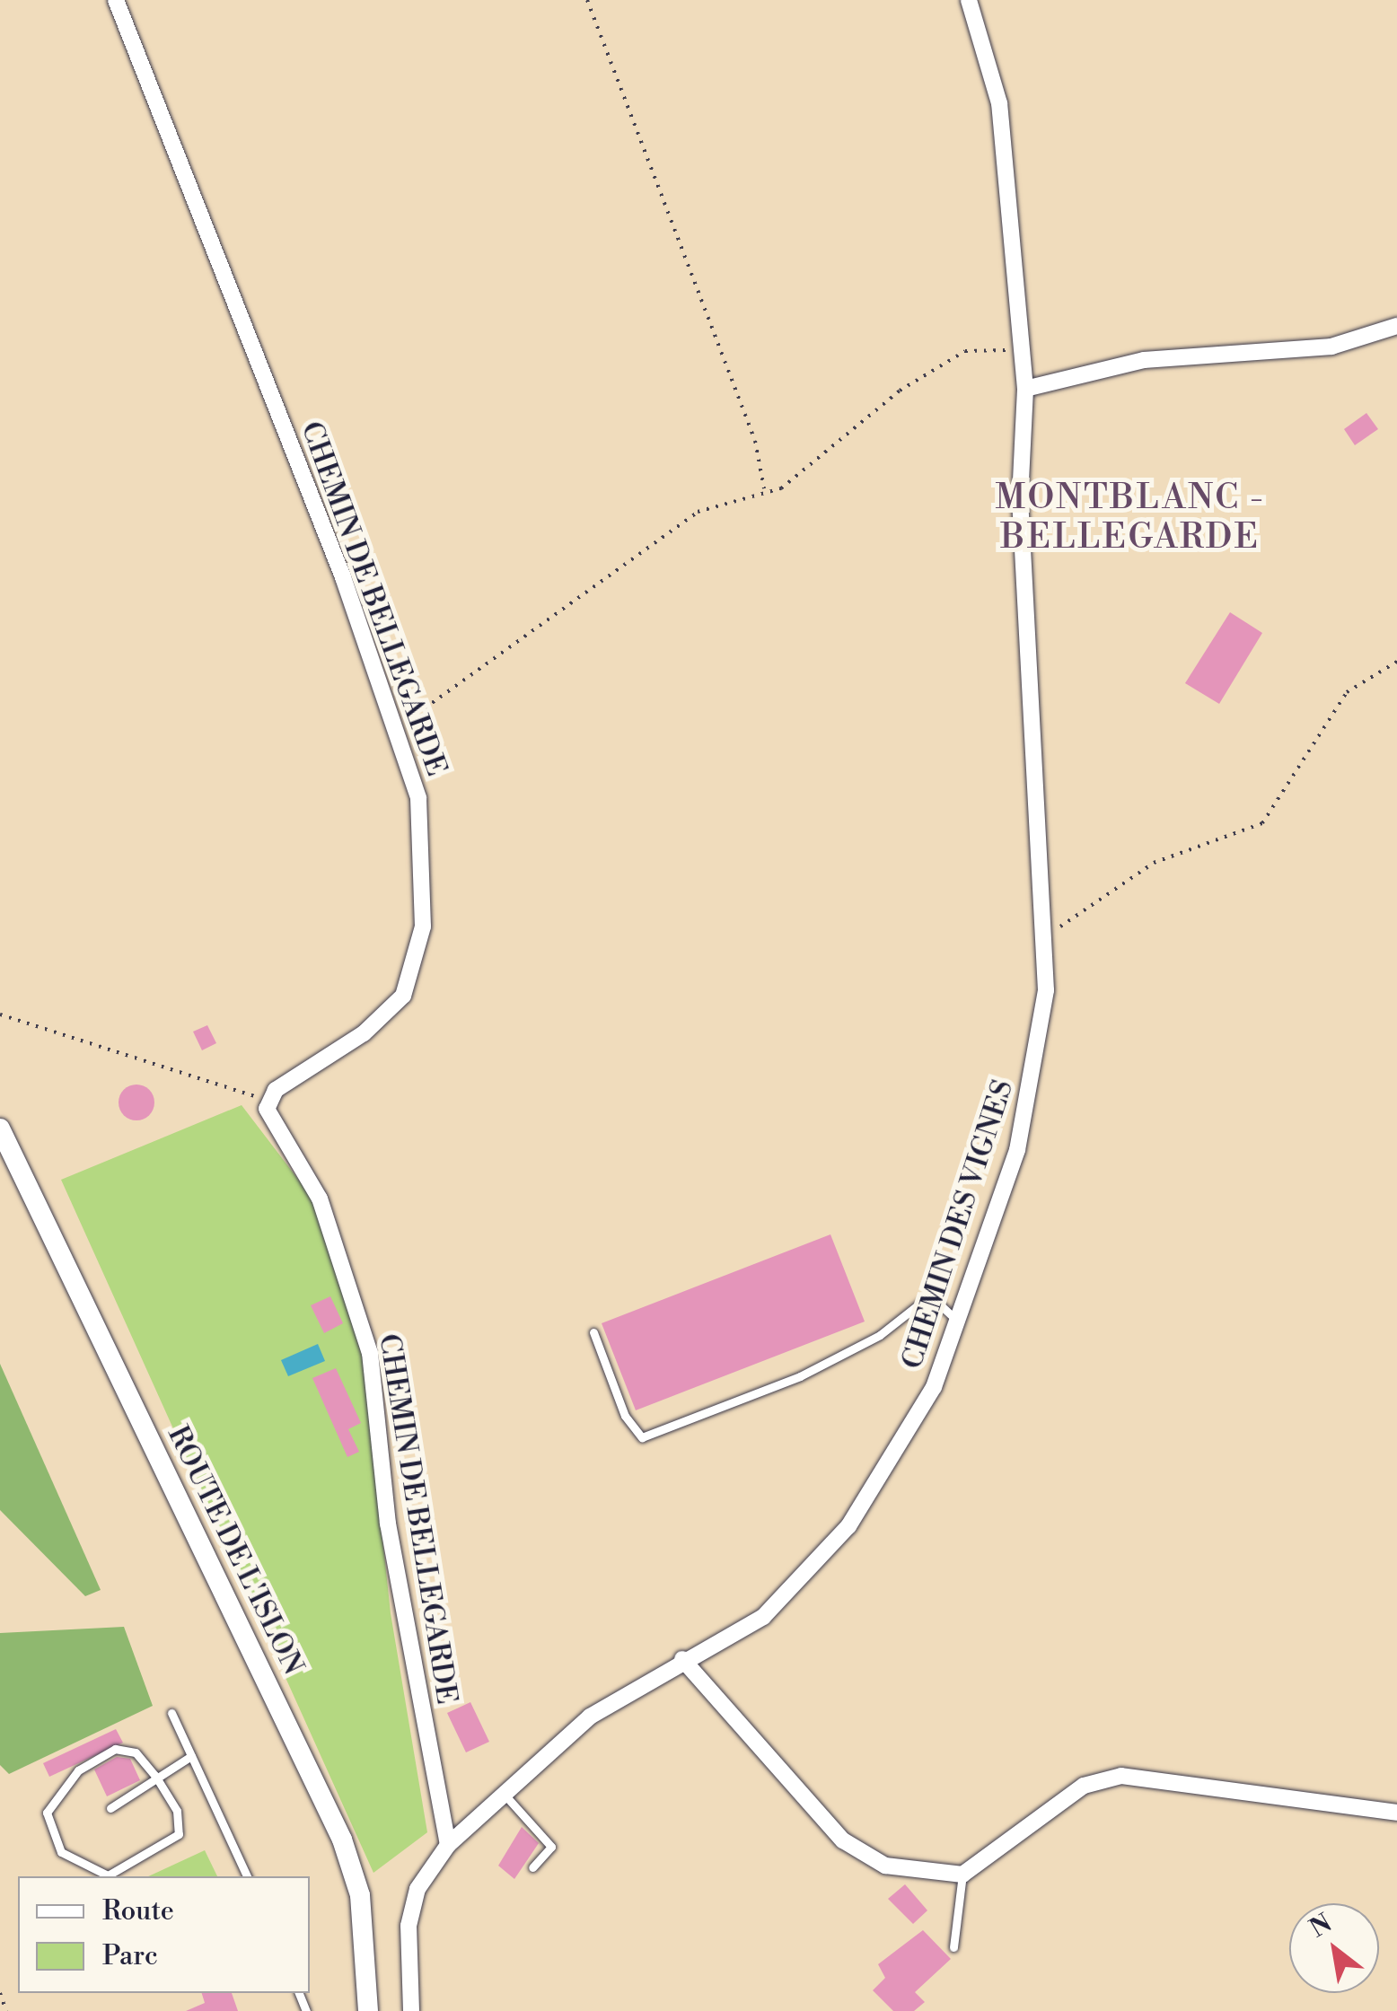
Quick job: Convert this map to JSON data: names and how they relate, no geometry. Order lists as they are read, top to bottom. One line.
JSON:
{"streets":{"street":["CHEMIN DE BELLEGARDE","CHEMIN DES VIGNES","ROUTE DE L'ISLON"]},"crossings":[["CHEMIN DE BELLEGARDE","CHEMIN DES VIGNES"]],"districts":["MONTBLANC - BELLEGARDE"],"legend":["Route","Parc"],"north":"top left"}
